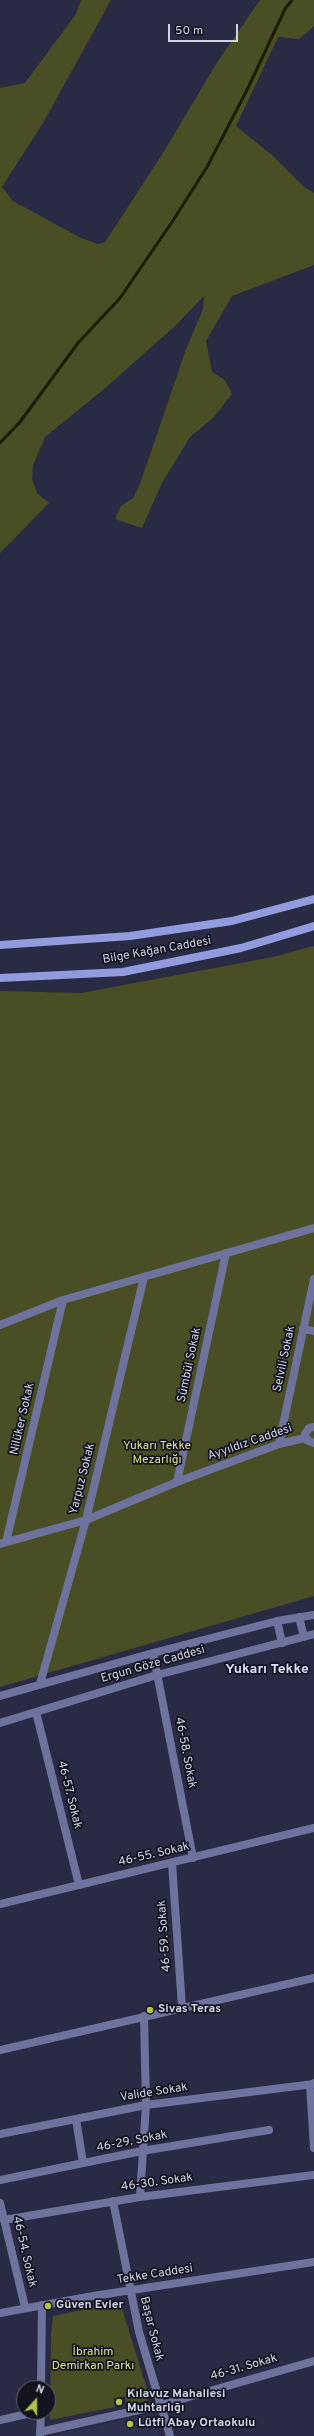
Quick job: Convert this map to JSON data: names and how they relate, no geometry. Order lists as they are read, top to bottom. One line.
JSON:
{"streets":{"main road":["Bilge Kağan Caddesi"],"street":["Selvili Sokak","Sümbül Sokak","Nilüker Sokak","Ayyıldız Caddesi","Yarpuz Sokak","Ergun Göze Caddesi","46-58. Sokak","46-57. Sokak","46-55. Sokak","46-59. Sokak","Valide Sokak","46-29. Sokak","46-30. Sokak","46-54. Sokak","Tekke Caddesi","Başar Sokak","46-31. Sokak"]},"crossings":[["Selvili Sokak","Ayyıldız Caddesi"],["Sümbül Sokak","Ayyıldız Caddesi"],["Nilüker Sokak","Ayyıldız Caddesi"],["Ayyıldız Caddesi","Yarpuz Sokak"],["Yarpuz Sokak","Ergun Göze Caddesi"],["Ergun Göze Caddesi","46-58. Sokak"],["Ergun Göze Caddesi","46-57. Sokak"],["46-58. Sokak","46-55. Sokak"],["46-57. Sokak","46-55. Sokak"],["46-55. Sokak","46-59. Sokak"],["46-30. Sokak","46-54. Sokak"],["46-30. Sokak","Başar Sokak"],["46-54. Sokak","Tekke Caddesi"],["Tekke Caddesi","Başar Sokak"],["Başar Sokak","46-31. Sokak"]],"districts":["Yukarı Tekke"],"parks":["Yukarı Tekke Mezarlığı","İbrahim Demirkan Parkı"],"places":["Sivas Teras","Güven Evler","Kılavuz Mahallesi Muhtarlığı","Lütfi Abay Ortaokulu"],"scale_bar":"50 m","north":"top"}
